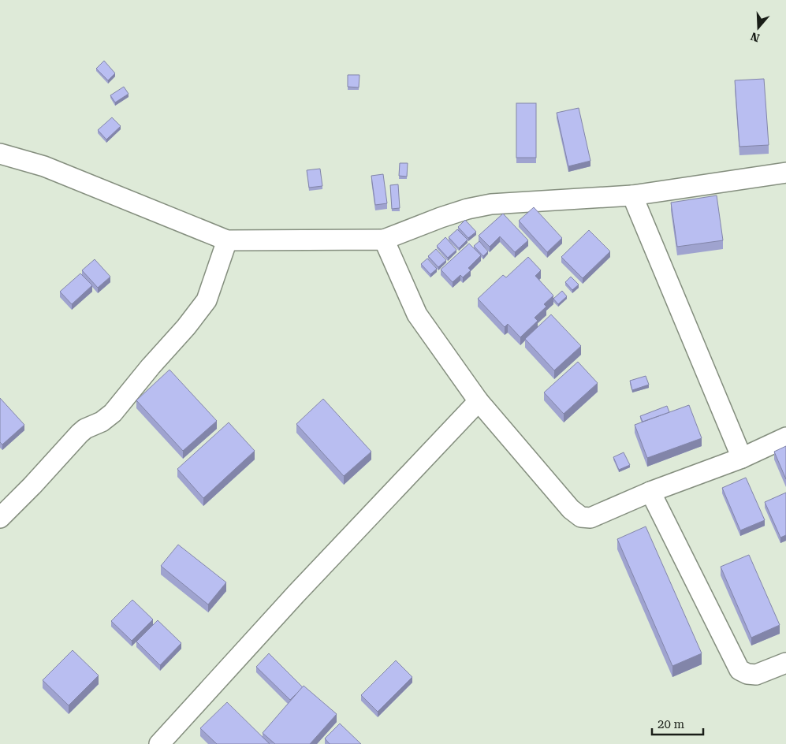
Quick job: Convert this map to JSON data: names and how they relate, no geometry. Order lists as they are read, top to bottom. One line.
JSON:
{"scale_bar":"20 m","north":"bottom"}
